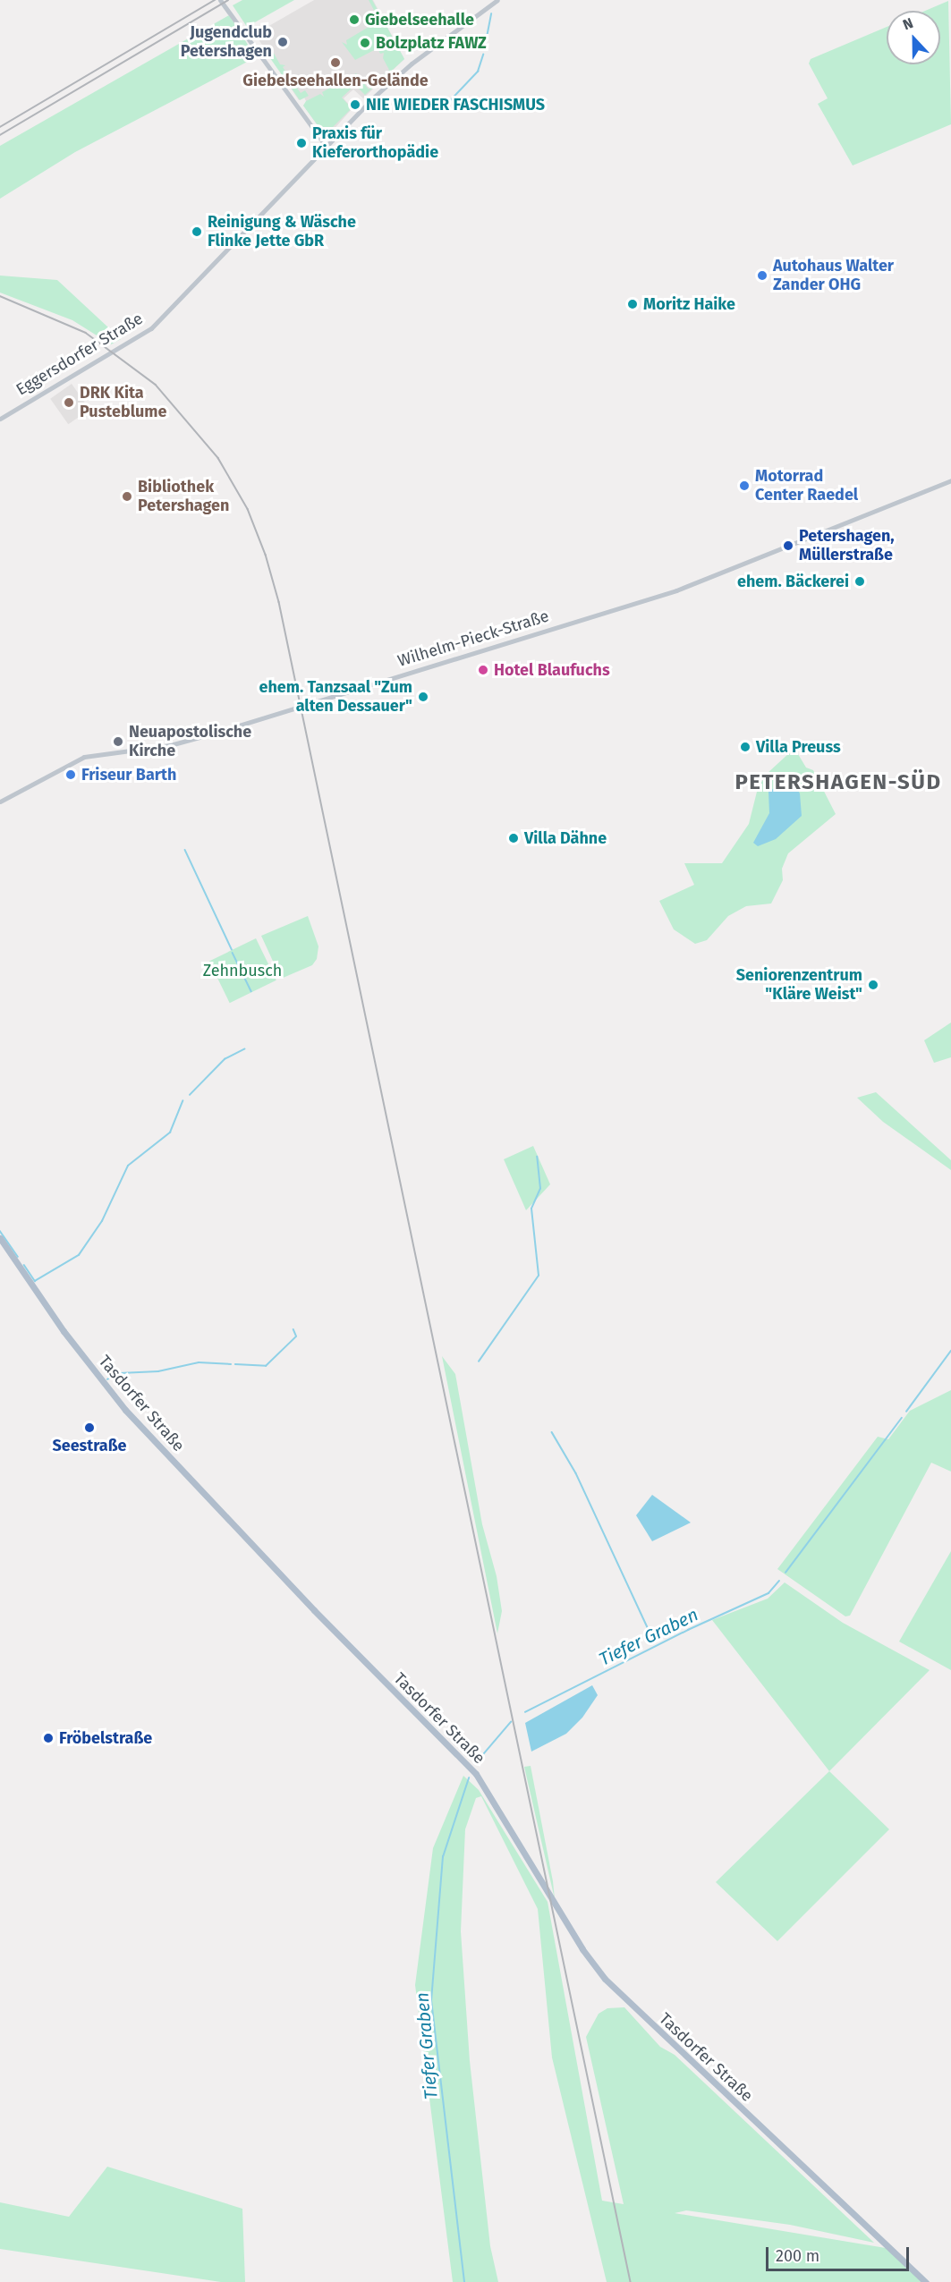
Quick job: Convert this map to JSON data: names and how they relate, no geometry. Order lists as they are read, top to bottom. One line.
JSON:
{"streets":{"main road":["Tasdorfer Straße"],"street":["Eggersdorfer Straße","Wilhelm-Pieck-Straße"]},"districts":["PETERSHAGEN-SÜD"],"water":["Tiefer Graben"],"parks":["Zehnbusch"],"places":["Giebelseehalle","Jugendclub Petershagen","Bolzplatz FAWZ","Giebelseehallen-Gelände","NIE WIEDER FASCHISMUS","Praxis für Kieferorthopädie","Reinigung & Wäsche Flinke Jette GbR","Autohaus Walter Zander OHG","Moritz Haike","DRK Kita Pusteblume","Motorrad Center Raedel","Bibliothek Petershagen","Petershagen, Müllerstraße","ehem. Bäckerei","Hotel Blaufuchs","ehem. Tanzsaal \"Zum alten Dessauer\"","Neuapostolische Kirche","Villa Preuss","Friseur Barth","Villa Dähne","Seniorenzentrum \"Kläre Weist\"","Seestraße","Fröbelstraße"],"scale_bar":"200 m","north":"top"}
